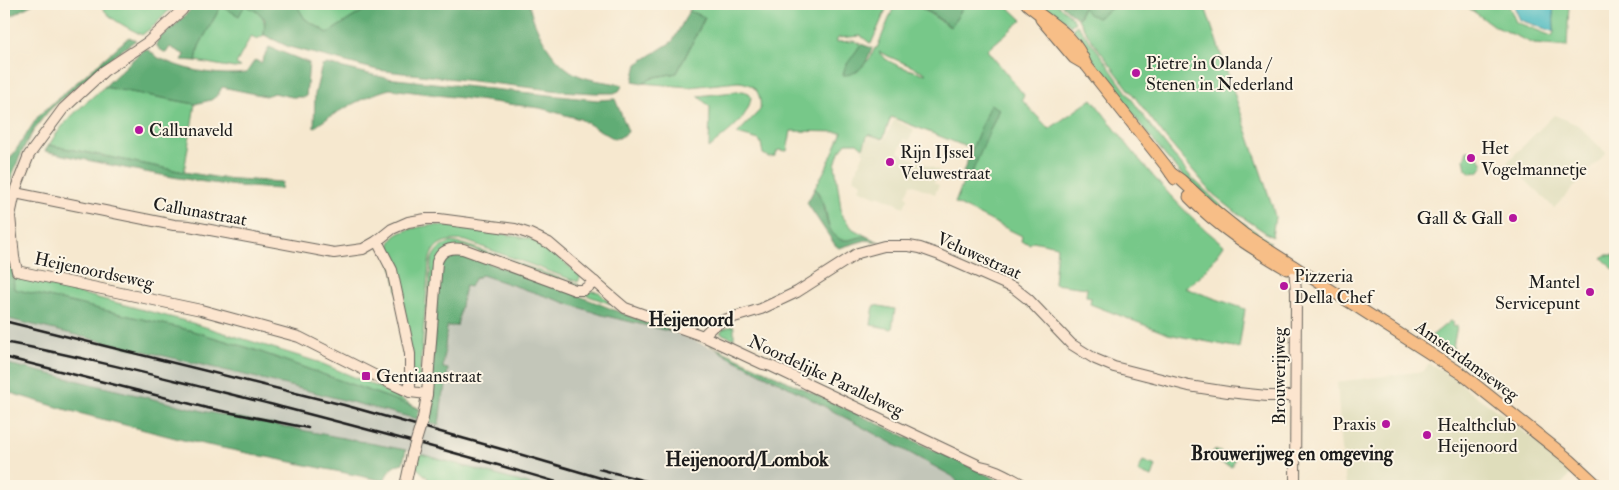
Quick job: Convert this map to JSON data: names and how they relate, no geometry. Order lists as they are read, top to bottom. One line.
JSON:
{"streets":{"main road":["Amsterdamseweg"],"street":["Callunastraat","Veluwestraat","Heijenoordseweg","Noordelijke Parallelweg","Brouwerijweg"]},"crossings":[["Callunastraat","Heijenoordseweg"],["Callunastraat","Noordelijke Parallelweg"],["Veluwestraat","Noordelijke Parallelweg"],["Veluwestraat","Brouwerijweg"],["Amsterdamseweg","Brouwerijweg"]],"districts":["Heijenoord","Brouwerijweg en omgeving","Heijenoord/Lombok"],"places":{"other":["Pietre in Olanda / Stenen in Nederland","Callunaveld","Het Vogelmannetje","Rijn IJssel Veluwestraat","Gall & Gall","Pizzeria Della Chef","Mantel Servicepunt","Praxis","Healthclub Heijenoord"],"transit":["Gentiaanstraat"]}}
